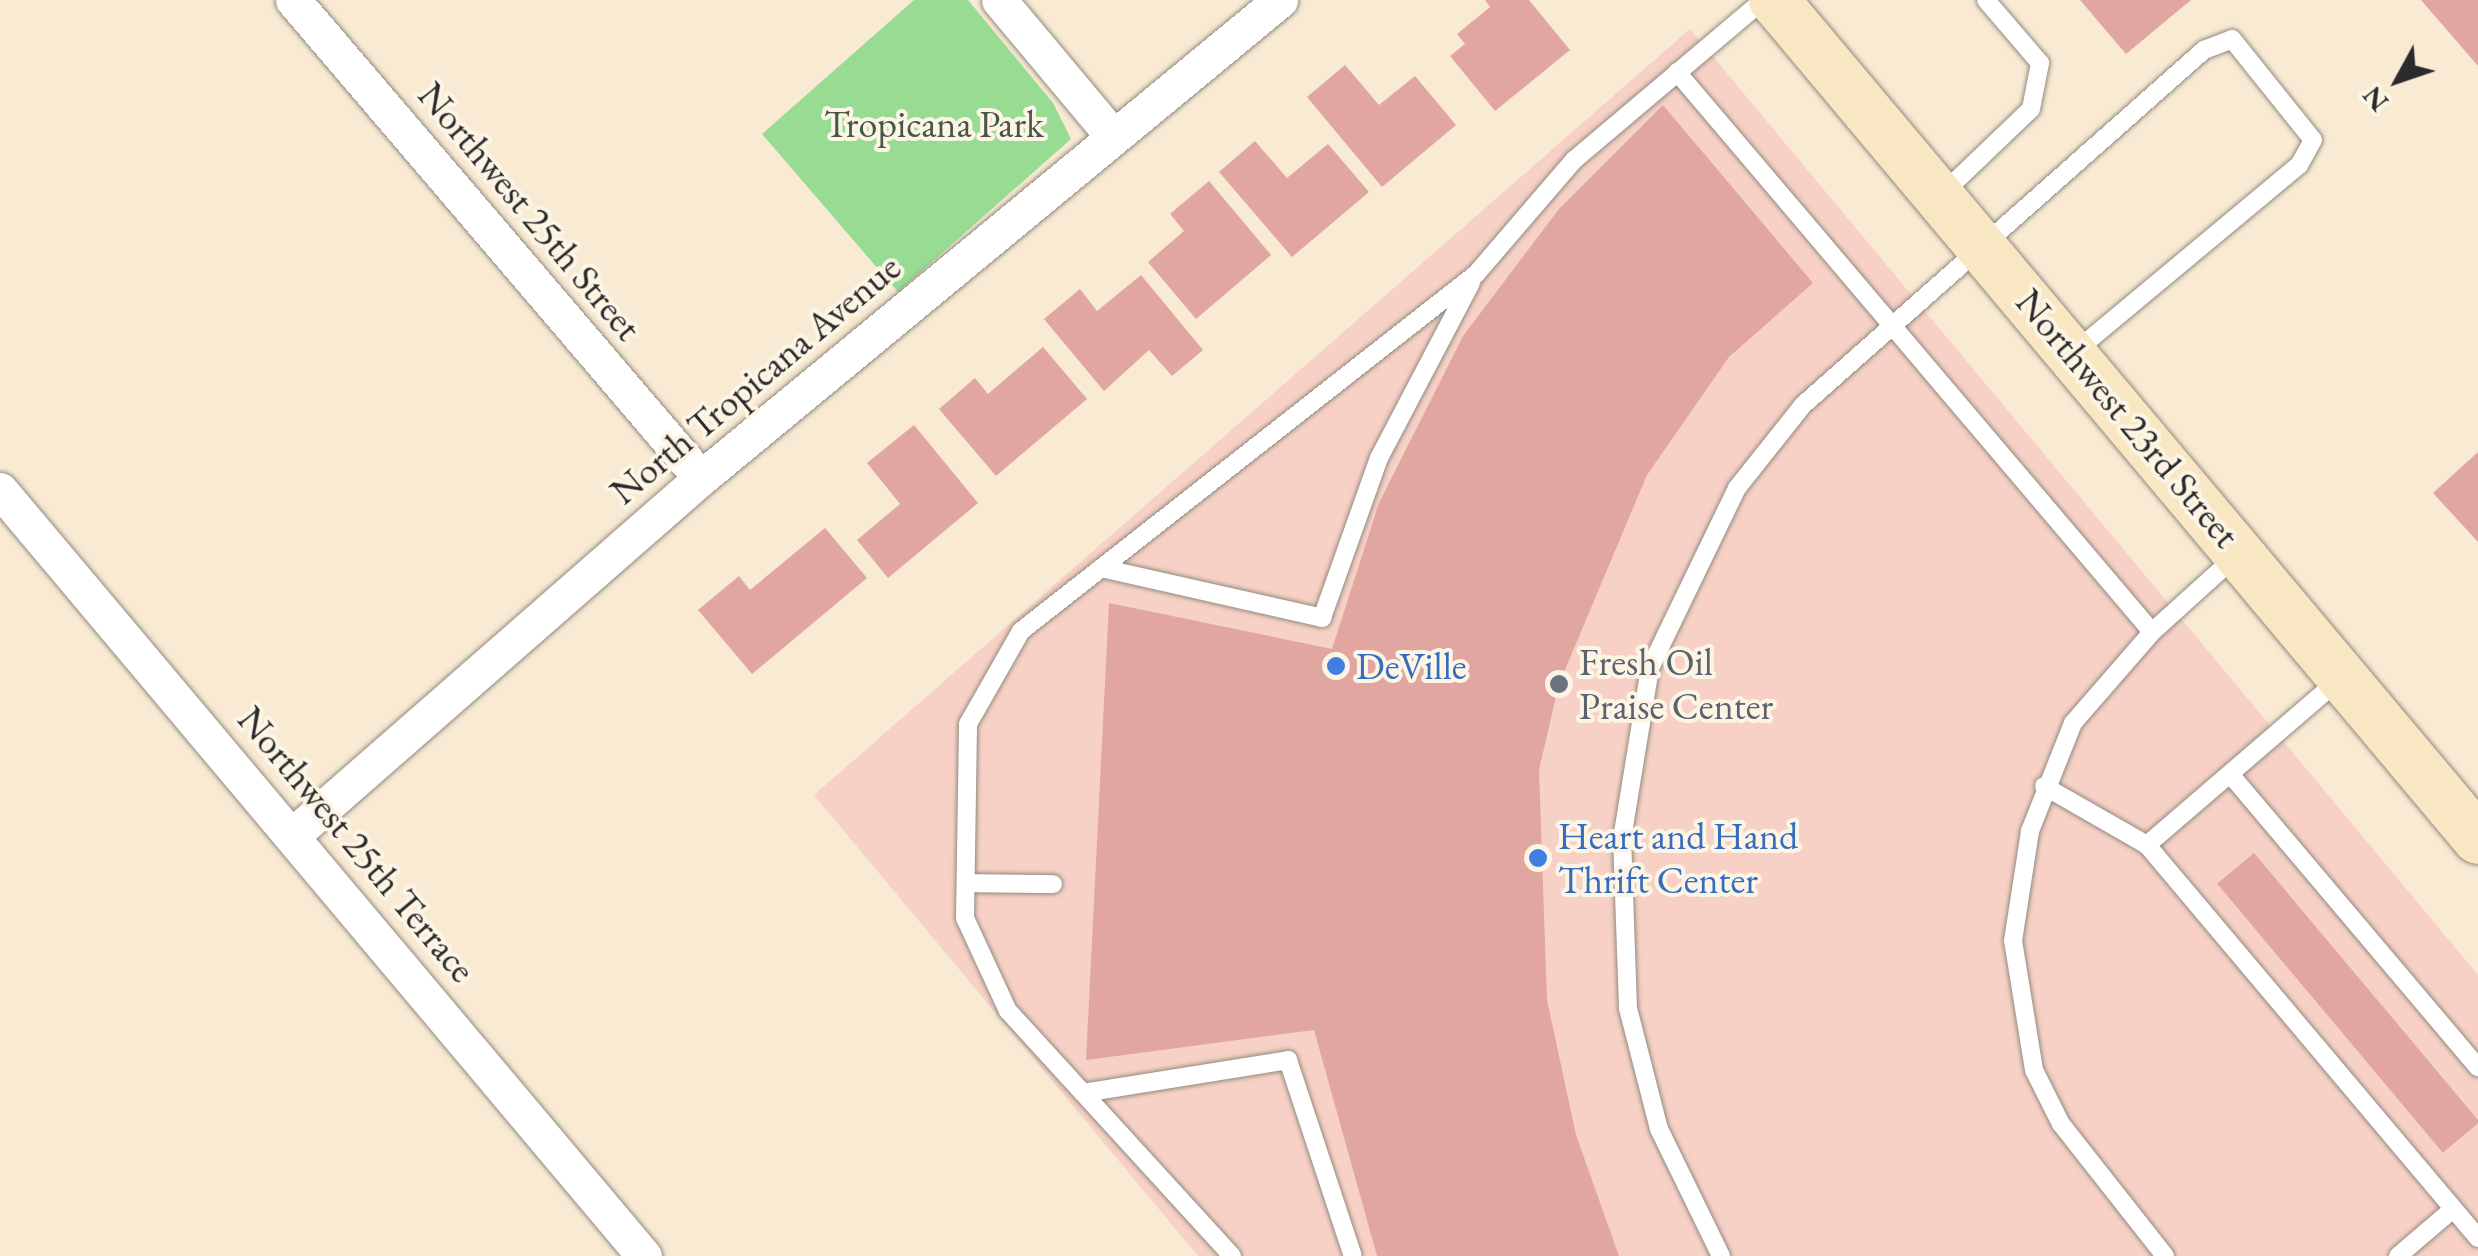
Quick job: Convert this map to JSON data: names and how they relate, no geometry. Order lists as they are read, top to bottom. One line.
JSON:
{"streets":{"main road":["Northwest 23rd Street"],"street":["Northwest 25th Street","North Tropicana Avenue","Northwest 25th Terrace"]},"crossings":[["Northwest 25th Street","North Tropicana Avenue"],["North Tropicana Avenue","Northwest 25th Terrace"]],"parks":["Tropicana Park"],"places":["DeVille","Fresh Oil Praise Center","Heart and Hand Thrift Center"],"north":"bottom left"}
